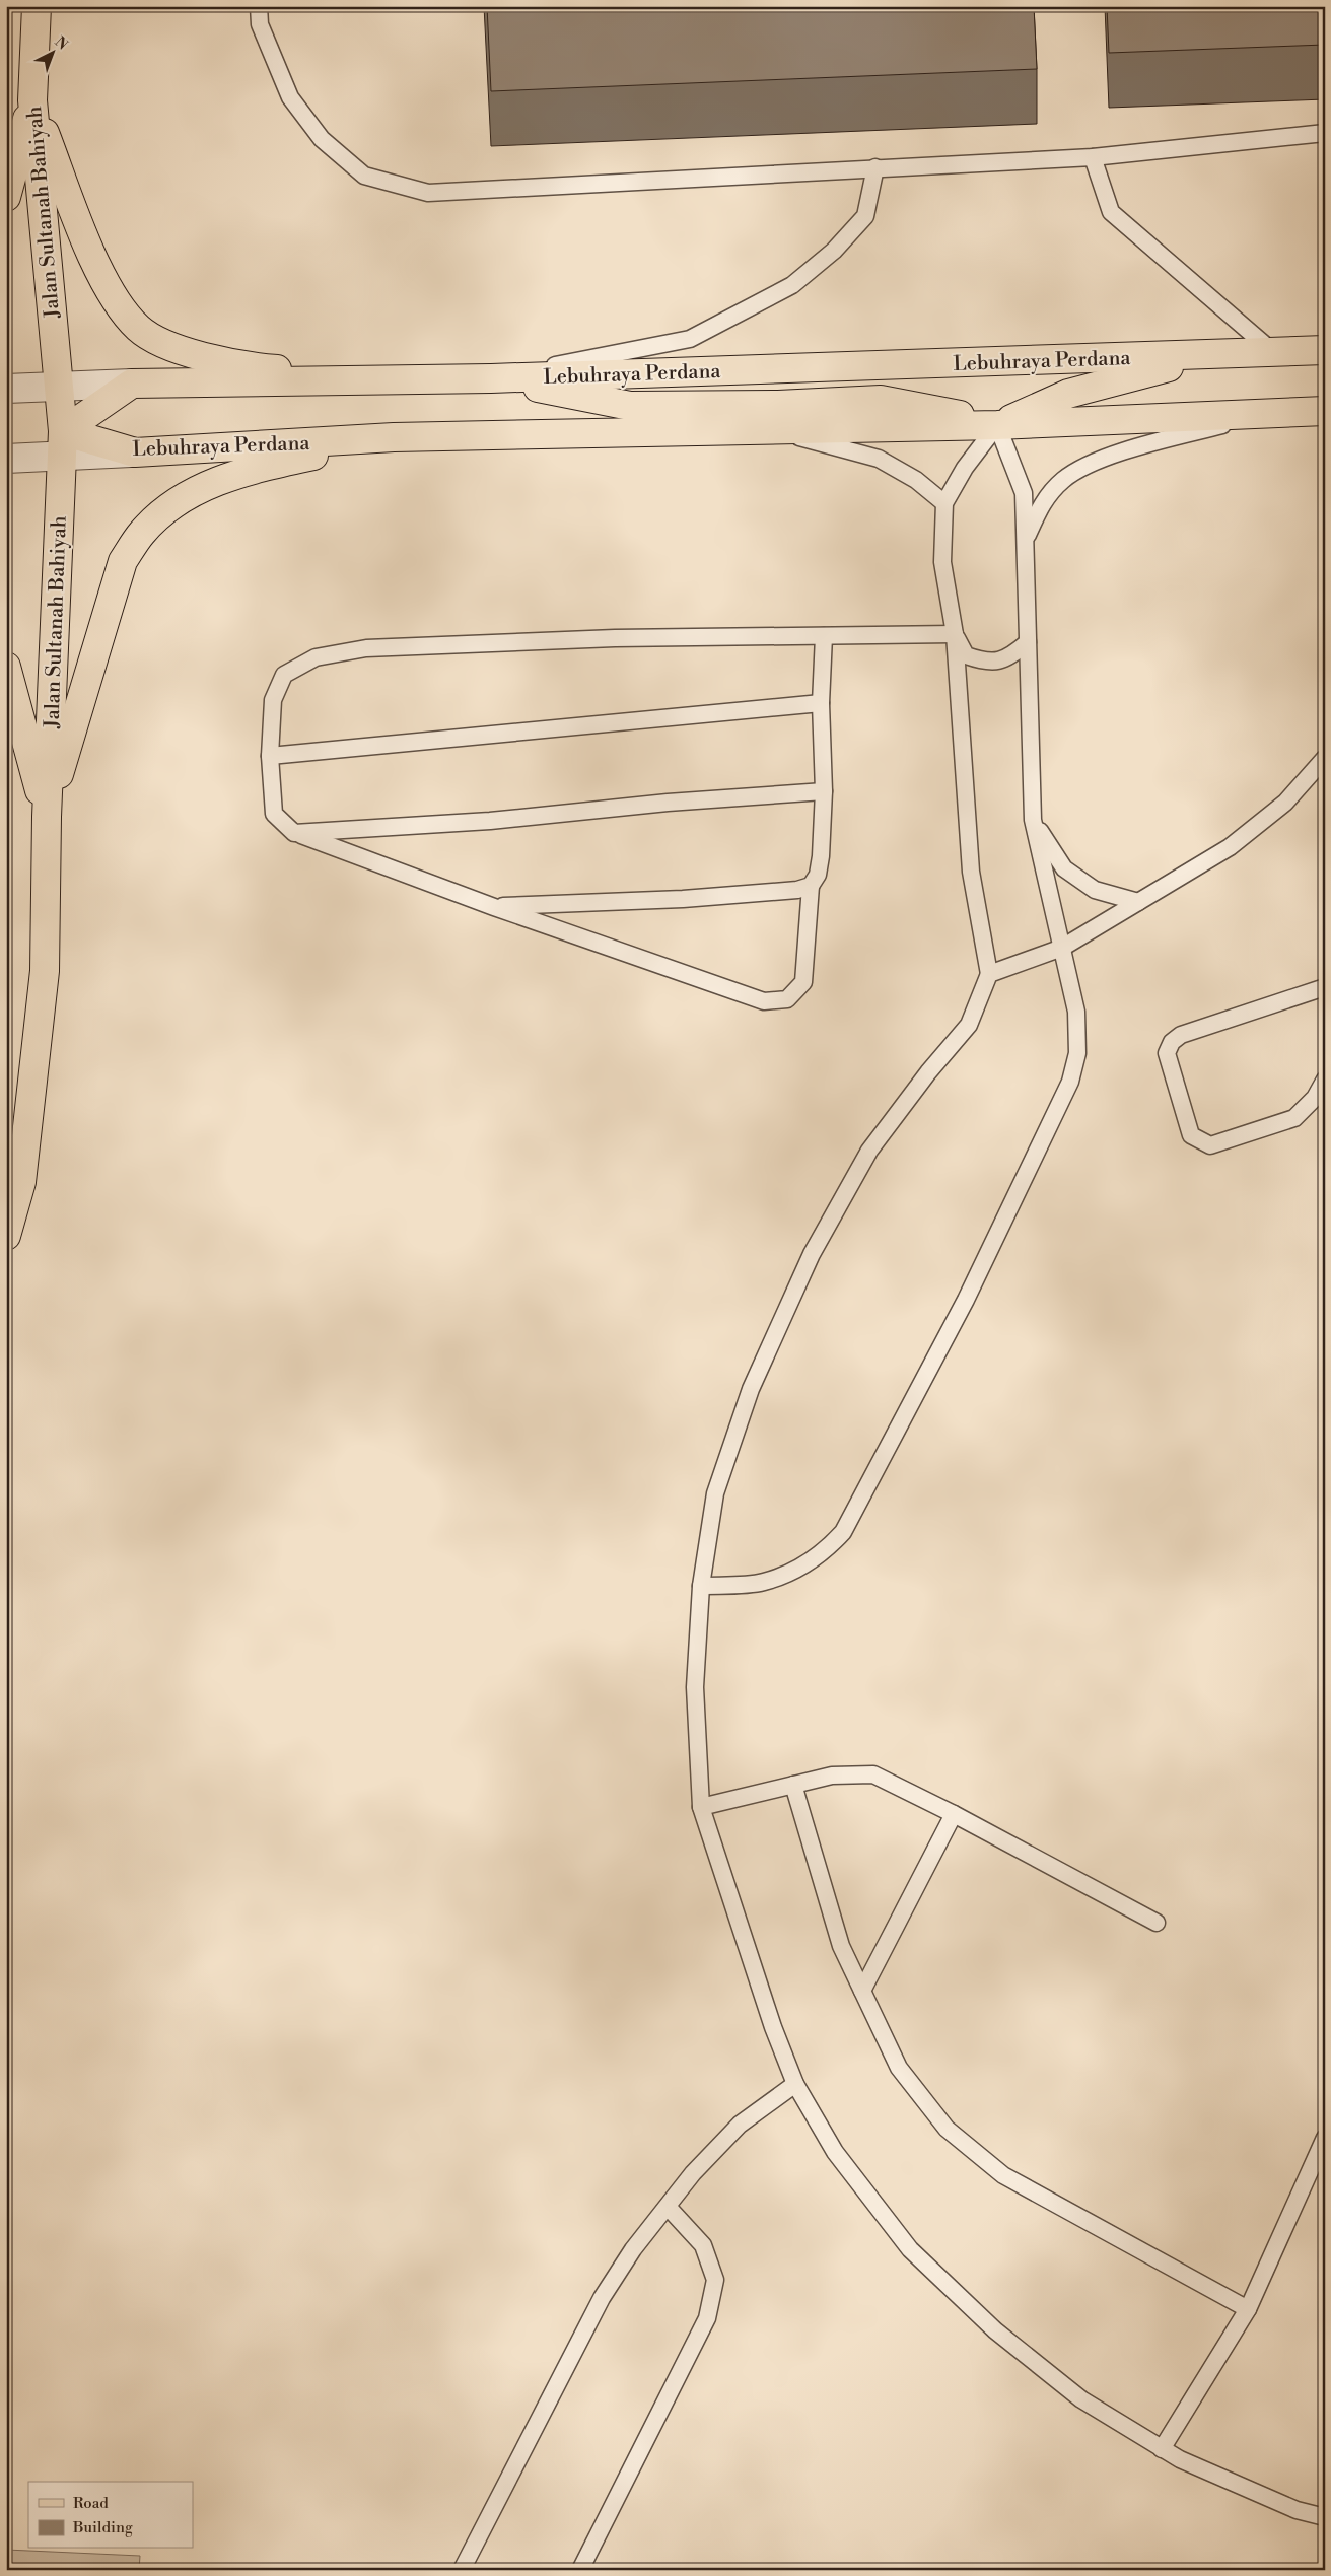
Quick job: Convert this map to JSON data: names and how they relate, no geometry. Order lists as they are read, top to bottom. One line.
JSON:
{"streets":{"main road":["Jalan Sultanah Bahiyah","Lebuhraya Perdana"]},"crossings":[["Jalan Sultanah Bahiyah","Lebuhraya Perdana"]],"legend":["Road","Building"],"north":"top right"}
